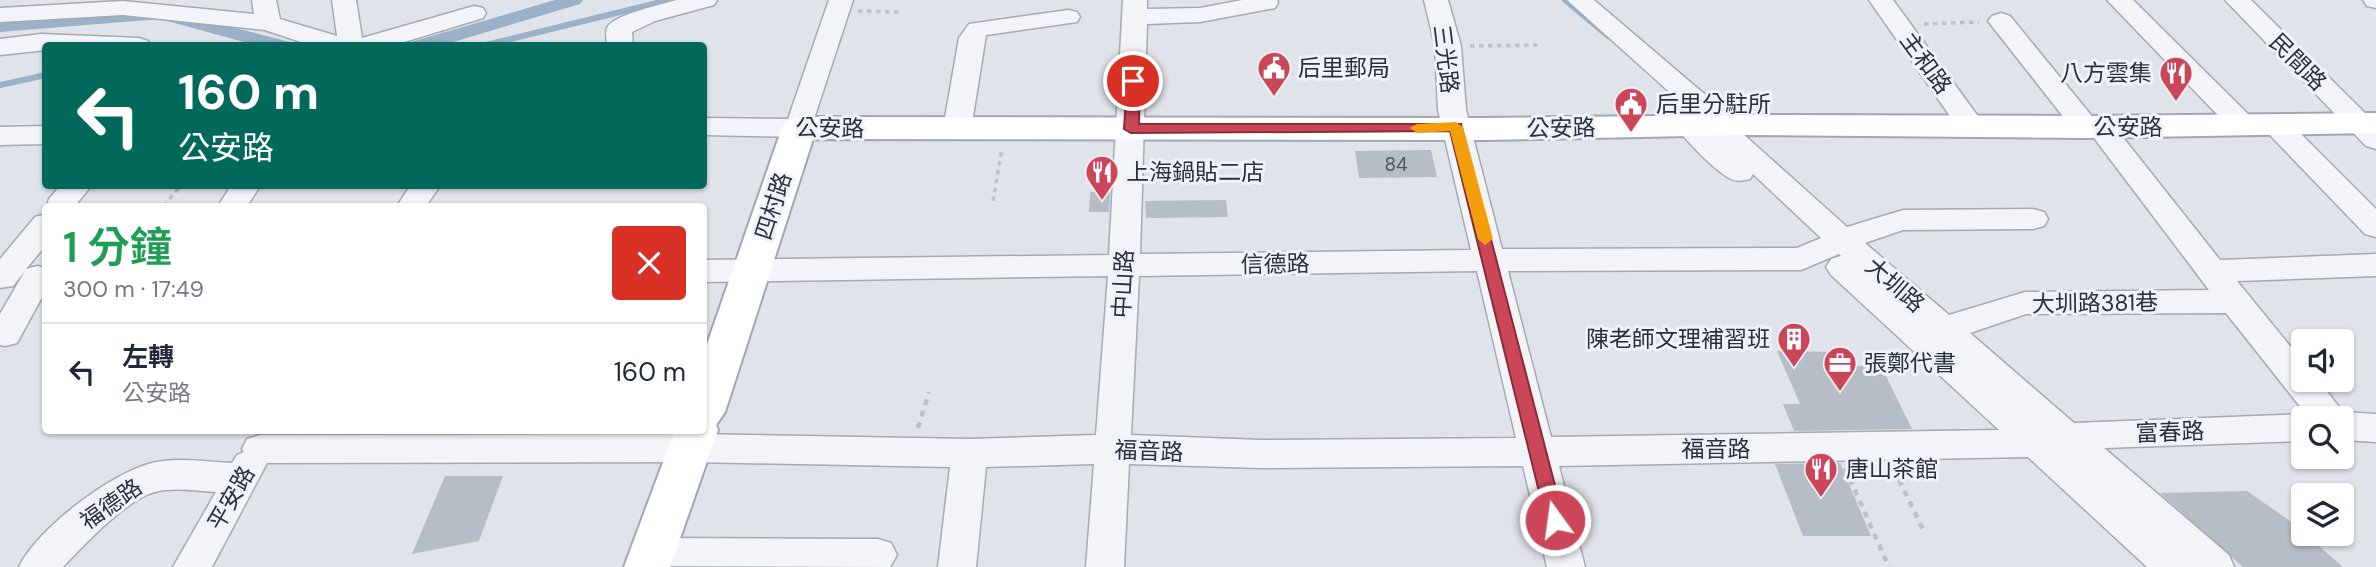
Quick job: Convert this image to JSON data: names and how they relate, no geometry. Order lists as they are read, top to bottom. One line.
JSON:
{"streets":{"main road":["公安路","四村路"],"street":["三光路","民間路","主和路","信德路","中山路","大圳路","大圳路381巷","富春路","福音路","平安路","福德路"]},"crossings":[["三光路","公安路"],["三光路","信德路"],["三光路","福音路"],["民間路","公安路"],["主和路","公安路"],["公安路","四村路"],["公安路","中山路"],["公安路","大圳路"],["四村路","信德路"],["信德路","中山路"],["信德路","大圳路"],["中山路","福音路"],["大圳路","大圳路381巷"],["大圳路","富春路"],["大圳路","福音路"],["富春路","福音路"],["福音路","平安路"],["福音路","福德路"],["平安路","福德路"]],"places":{"public building":["后里郵局","后里分駐所"],"restaurant":["八方雲集","上海鍋貼二店","唐山茶館"],"building":["陳老師文理補習班"],"office":["張鄭代書"]},"house_numbers":["84"],"page":{"turn":["160 m","公安路"],"heading":["1 分鐘","300 m · 17:49"],"list":[{"name":"左轉","note":"公安路","value":"160 m"}]}}
